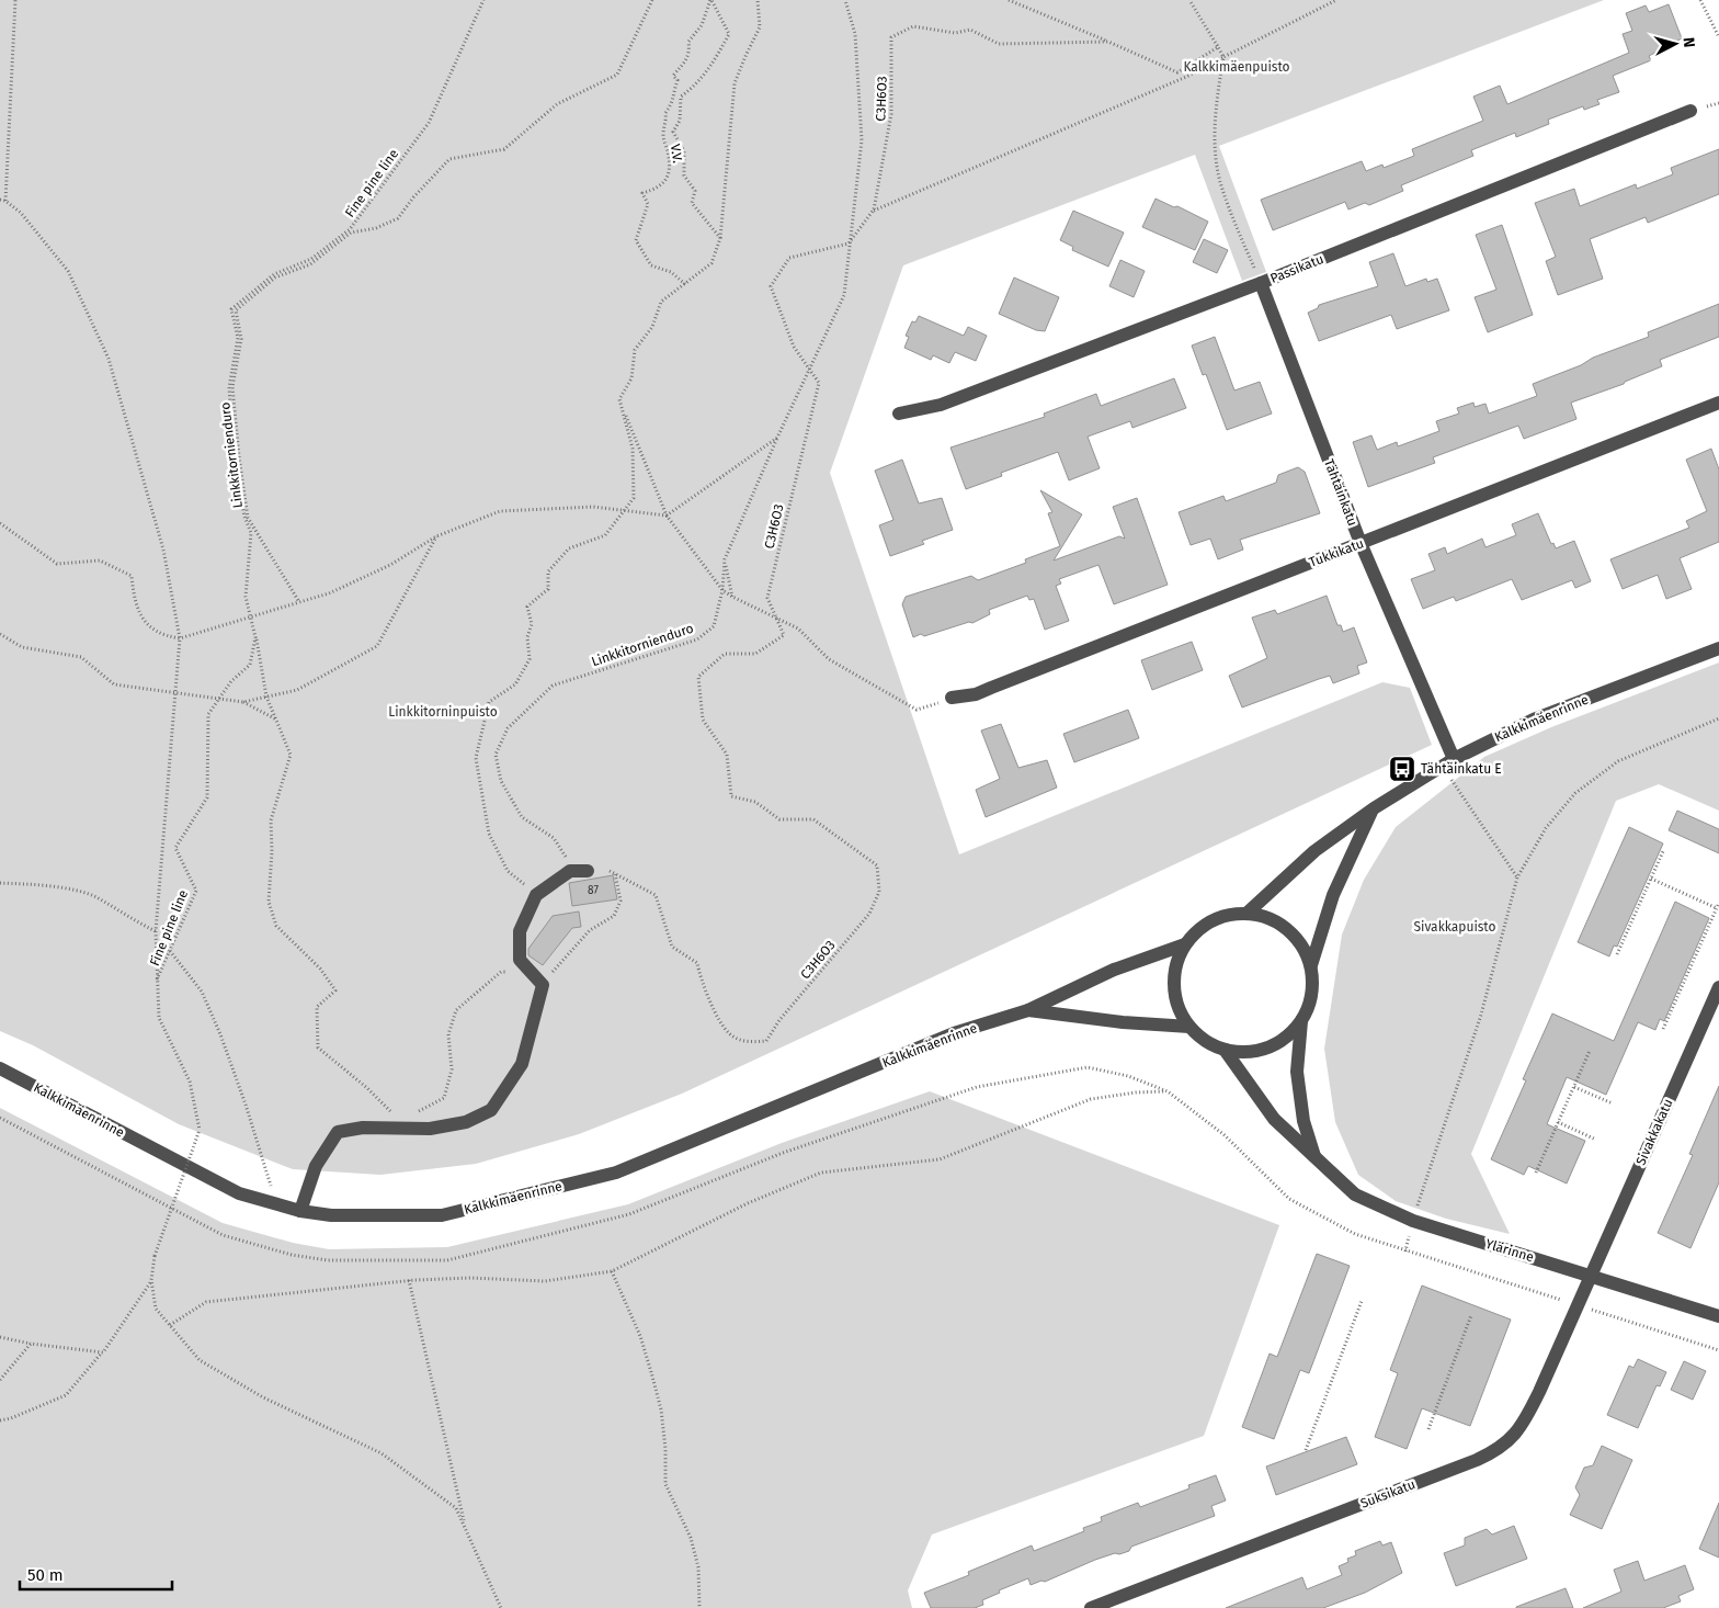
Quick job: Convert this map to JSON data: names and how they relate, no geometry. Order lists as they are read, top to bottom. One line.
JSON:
{"streets":{"street":["Passikatu","Tähtäinkatu","Tukkikatu","Kalkkimäenrinne","Sivakkakatu","Ylärinne","Suksikatu"],"path":["C3H6O3","V.V.","Fine pine line","Linkkitornienduro"]},"crossings":[["C3H6O3","Linkkitornienduro"],["Passikatu","Tähtäinkatu"],["Tähtäinkatu","Tukkikatu"],["Tähtäinkatu","Kalkkimäenrinne"],["Kalkkimäenrinne","Ylärinne"],["Sivakkakatu","Ylärinne"],["Sivakkakatu","Suksikatu"],["Ylärinne","Suksikatu"]],"parks":["Kalkkimäenpuisto","Linkkitorninpuisto","Sivakkapuisto"],"places":{"bus stop":["Tähtäinkatu E"]},"house_numbers":["87"],"scale_bar":"50 m","north":"right"}
